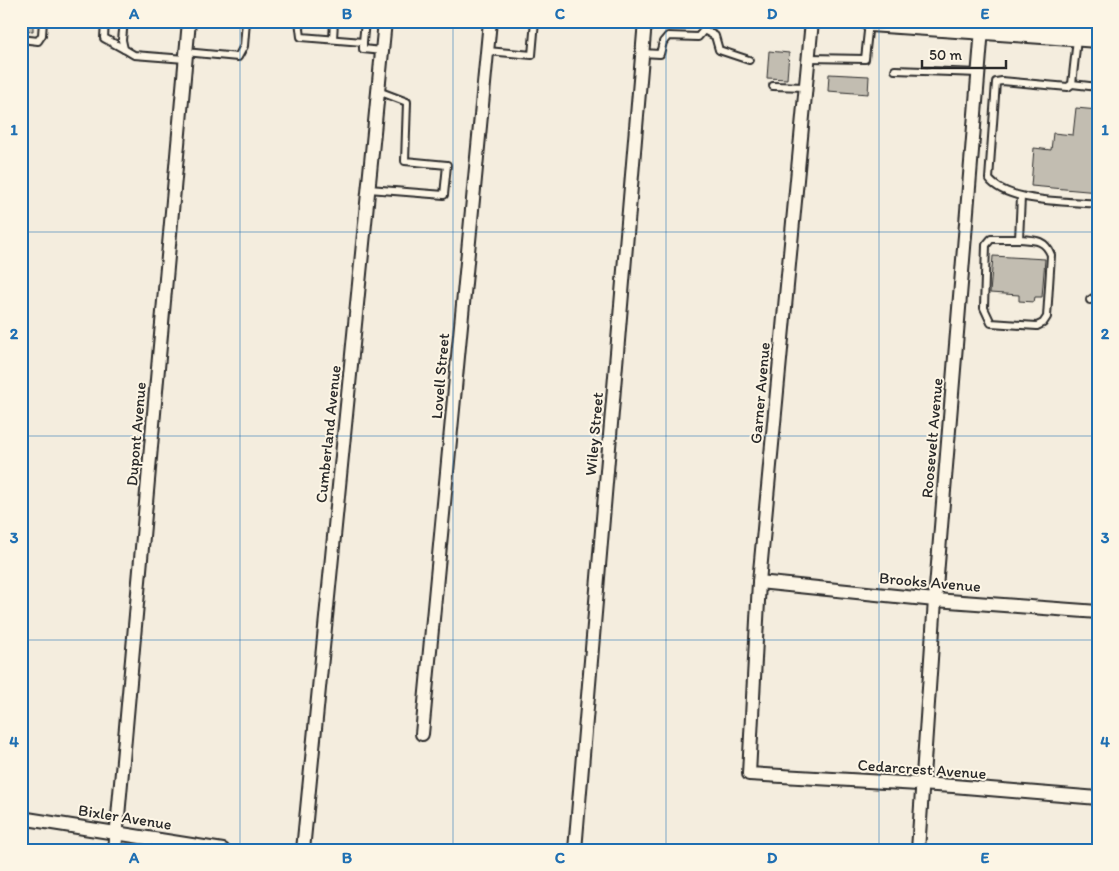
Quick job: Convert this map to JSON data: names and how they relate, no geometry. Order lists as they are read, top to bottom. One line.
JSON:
{"streets":{"street":["Lovell Street","Garner Avenue","Dupont Avenue","Cumberland Avenue","Wiley Street","Roosevelt Avenue","Brooks Avenue","Cedarcrest Avenue","Bixler Avenue"]},"crossings":[["Garner Avenue","Brooks Avenue"],["Garner Avenue","Cedarcrest Avenue"],["Dupont Avenue","Bixler Avenue"],["Roosevelt Avenue","Brooks Avenue"],["Roosevelt Avenue","Cedarcrest Avenue"]],"scale_bar":"50 m","grid":{"columns":["A","B","C","D","E"],"rows":["1","2","3","4"]}}
